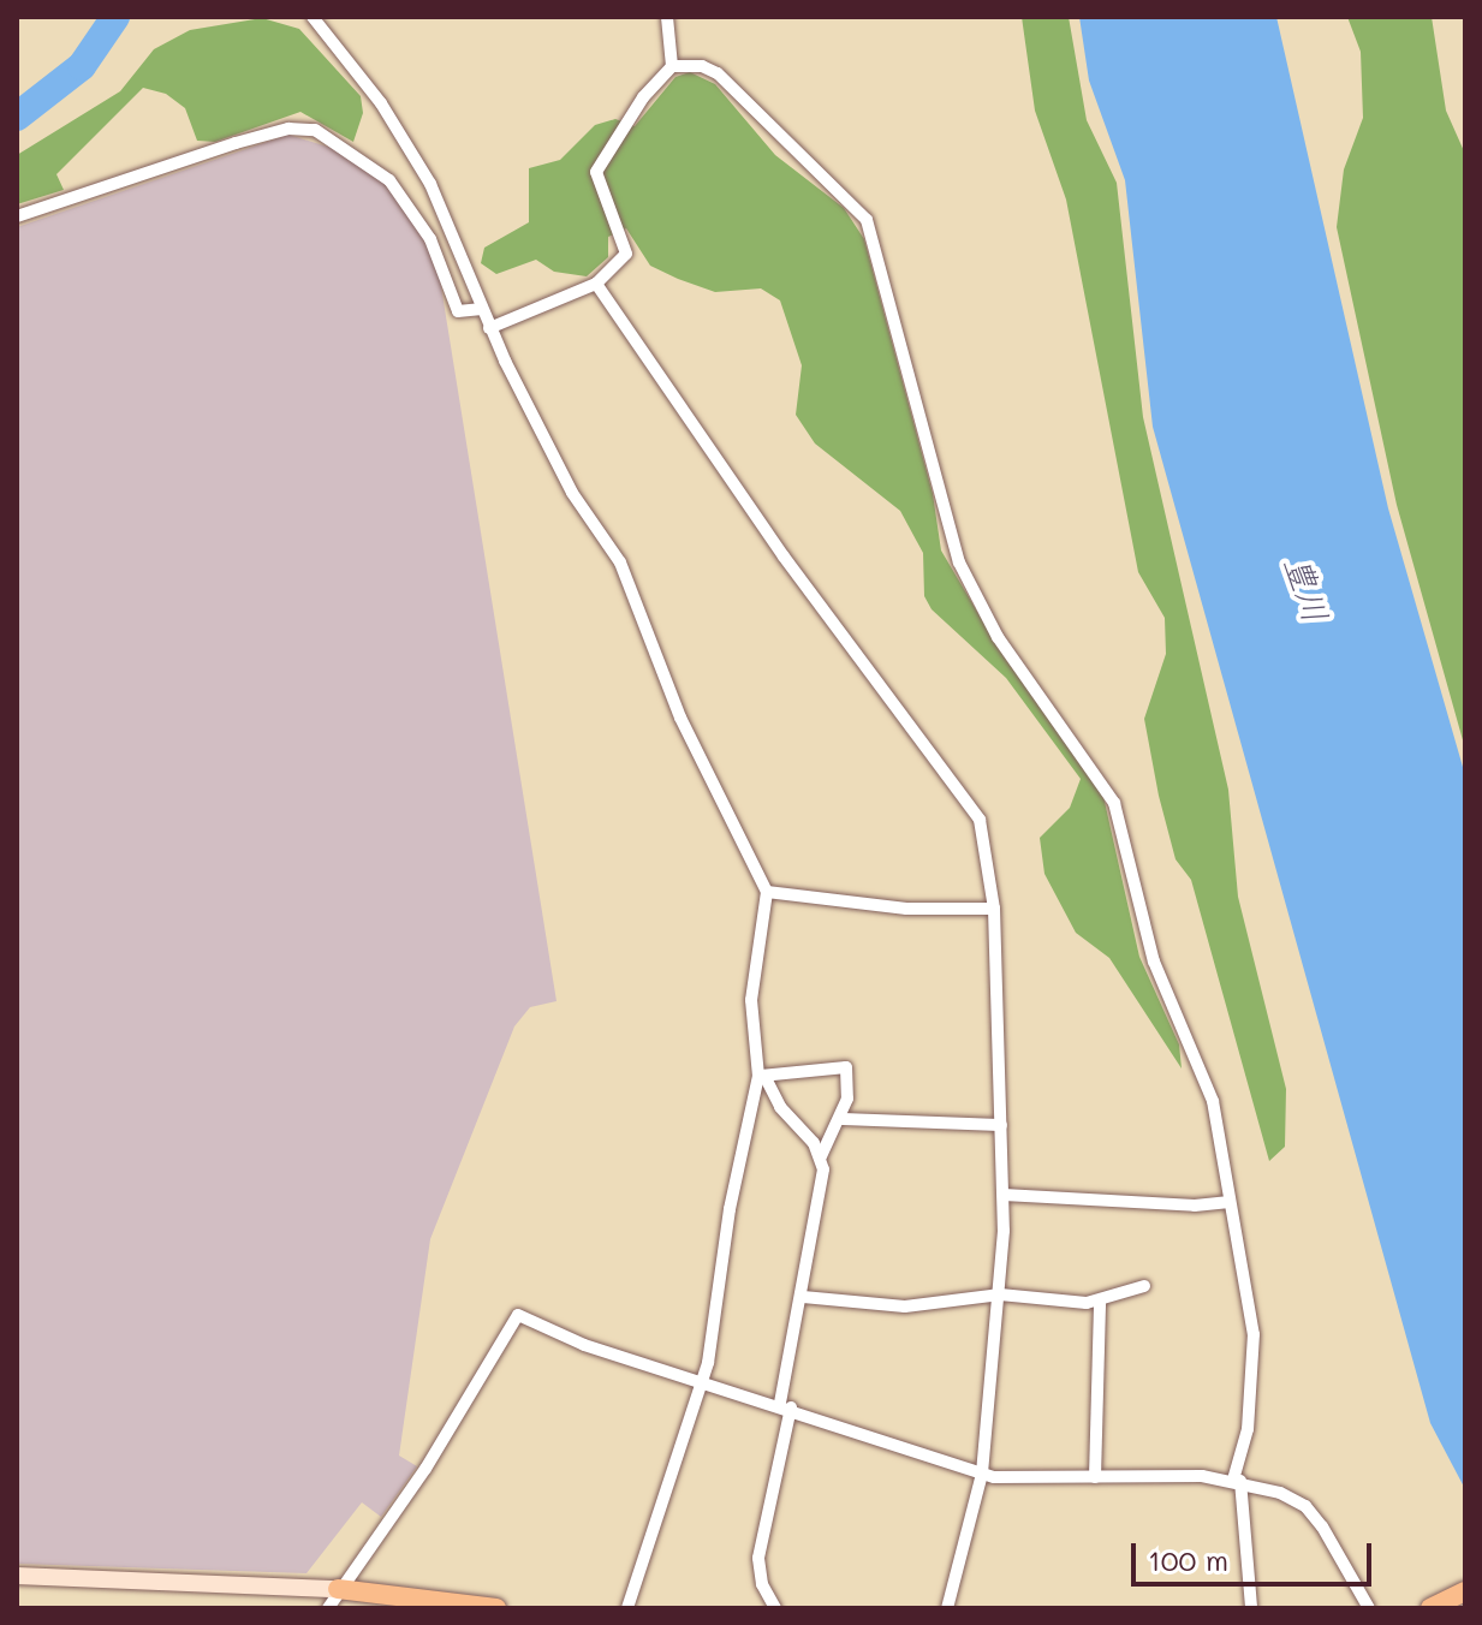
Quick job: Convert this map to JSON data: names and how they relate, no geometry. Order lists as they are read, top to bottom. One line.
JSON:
{"water":["豊川"],"scale_bar":"100 m"}
